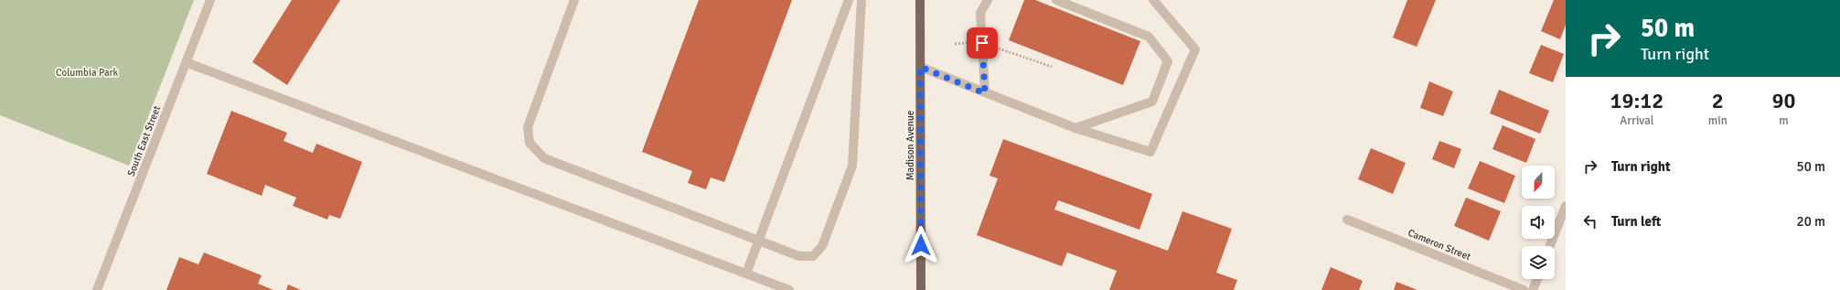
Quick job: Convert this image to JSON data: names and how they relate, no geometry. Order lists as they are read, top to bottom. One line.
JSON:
{"streets":{"main road":["Madison Avenue"],"street":["South East Street","Cameron Street"]},"parks":["Columbia Park"],"north":"bottom","page":{"turn":["50 m","Turn right"],"eta":["19:12","Arrival","2","min","90","m"],"list":[{"name":"Turn right","value":"50 m"},{"name":"Turn left","value":"20 m"}]}}
